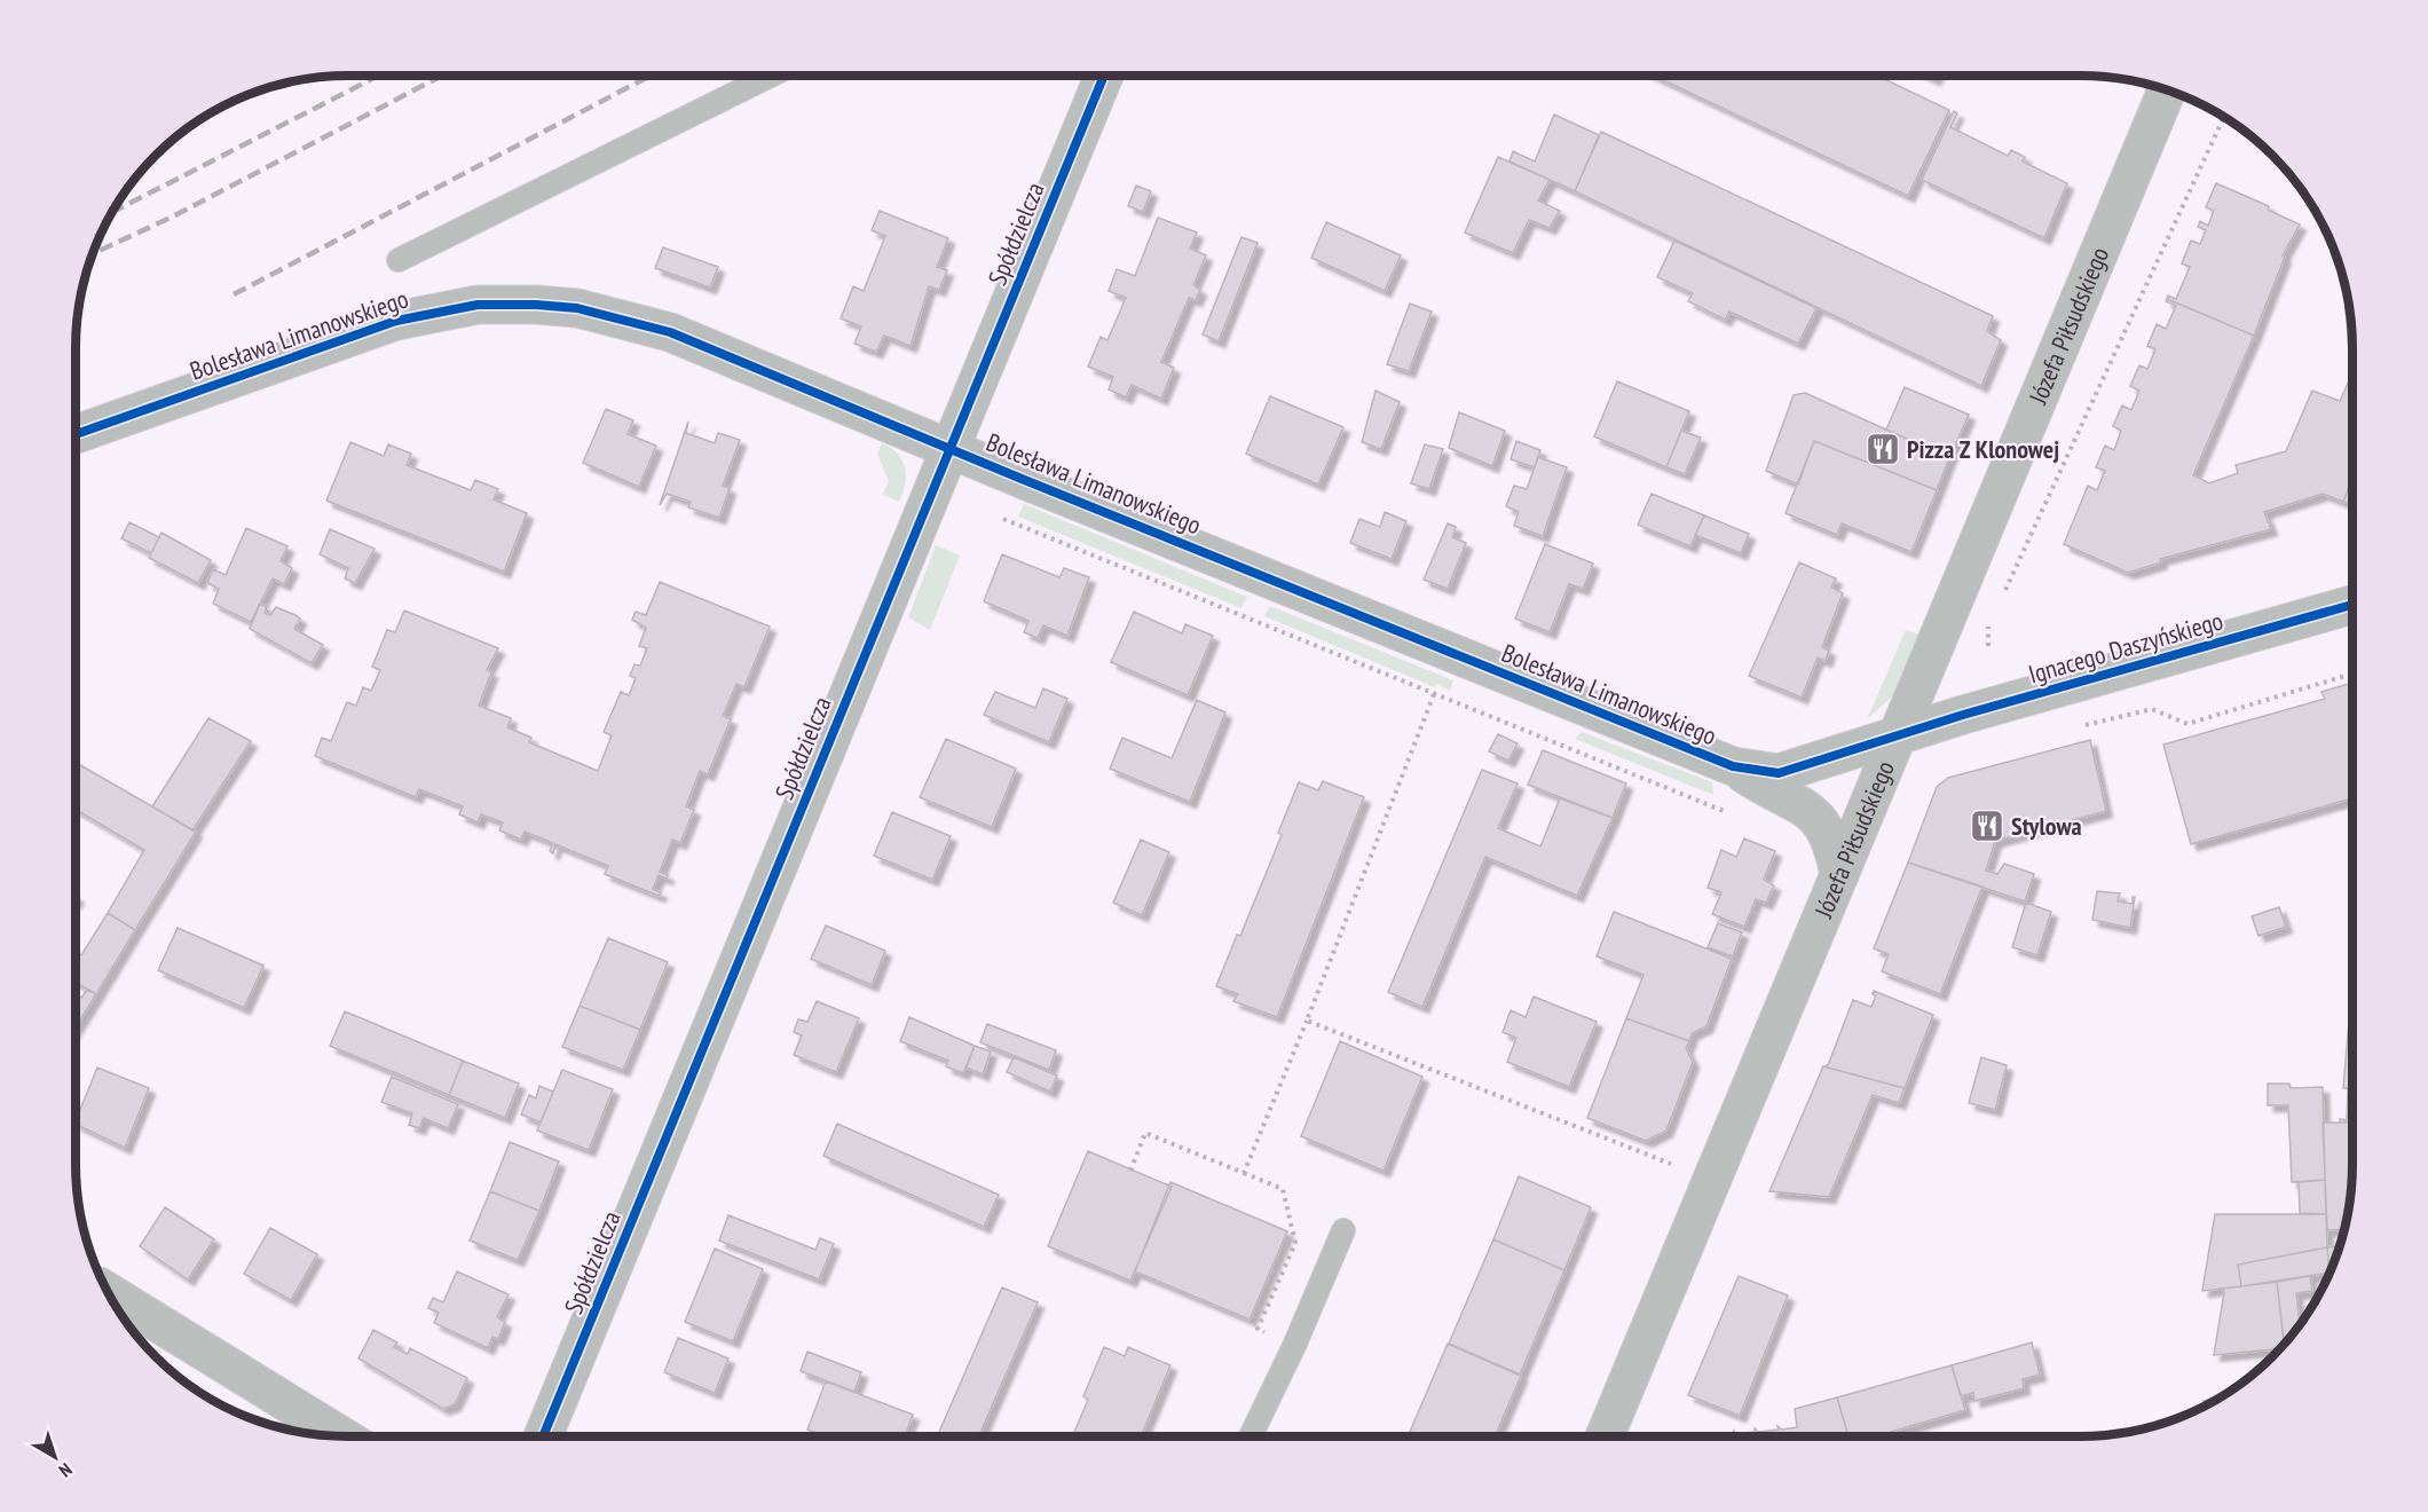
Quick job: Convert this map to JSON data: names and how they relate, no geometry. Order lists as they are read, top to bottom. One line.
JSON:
{"streets":{"street":["Spółdzielcza","Józefa Piłsudskiego","Bolesława Limanowskiego","Ignacego Daszyńskiego"]},"crossings":[["Spółdzielcza","Bolesława Limanowskiego"],["Józefa Piłsudskiego","Bolesława Limanowskiego"],["Józefa Piłsudskiego","Ignacego Daszyńskiego"],["Bolesława Limanowskiego","Ignacego Daszyńskiego"]],"places":{"restaurant":["Pizza Z Klonowej","Stylowa"]},"north":"bottom right"}
